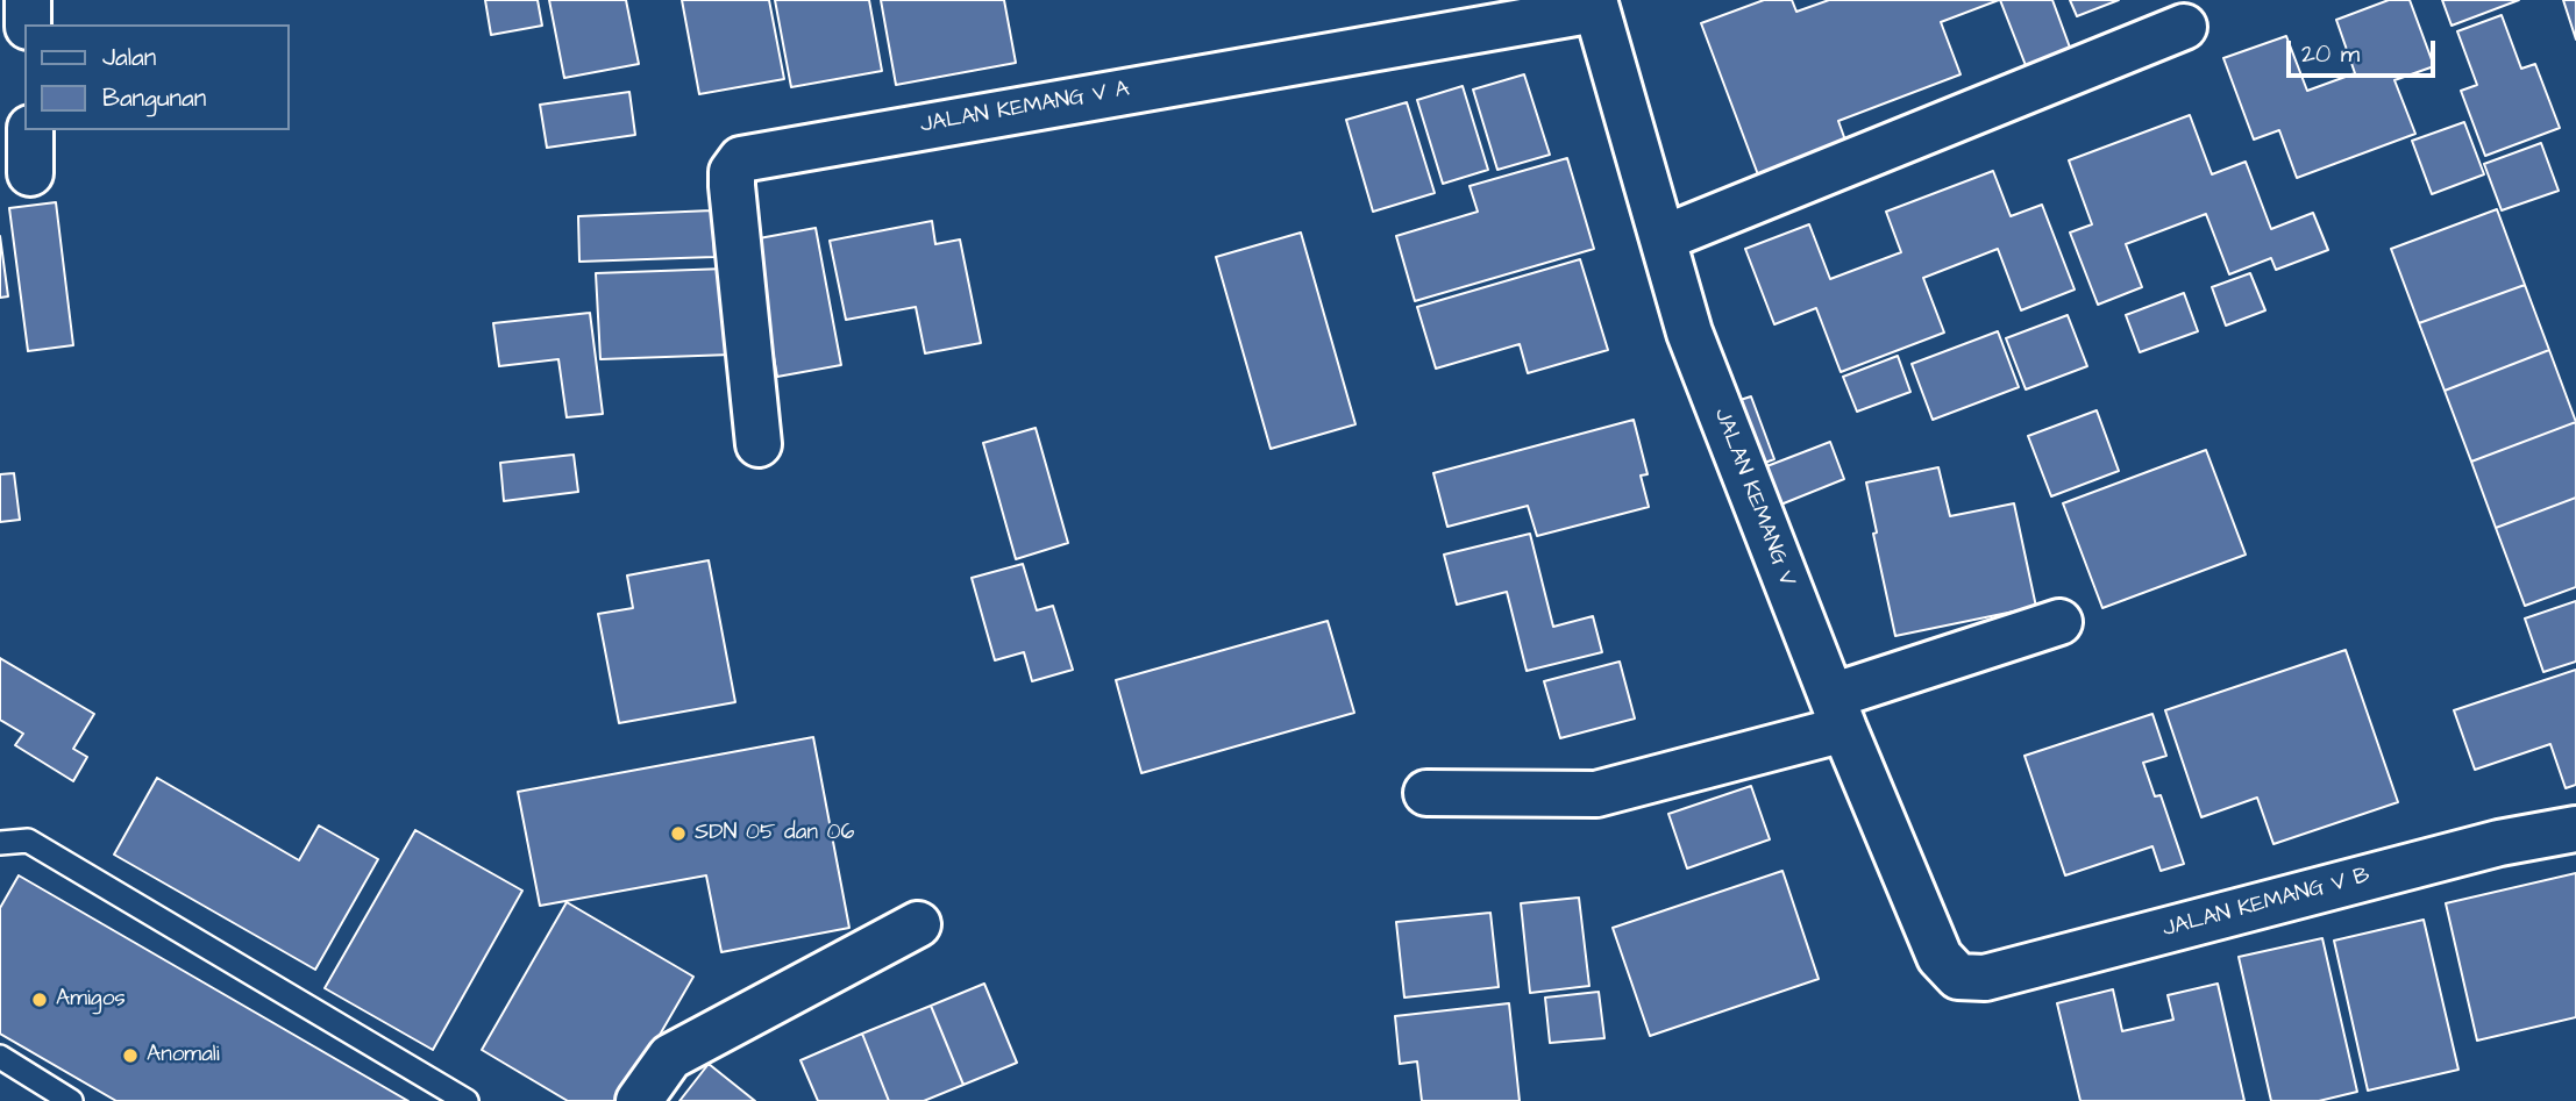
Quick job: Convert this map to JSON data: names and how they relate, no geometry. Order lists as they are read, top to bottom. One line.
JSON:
{"streets":{"street":["JALAN KEMANG V A","JALAN KEMANG V","JALAN KEMANG V B"]},"crossings":[["JALAN KEMANG V A","JALAN KEMANG V"],["JALAN KEMANG V","JALAN KEMANG V B"]],"places":["SDN 05 dan 06","Amigos","Anomali"],"legend":["Jalan","Bangunan"],"scale_bar":"20 m"}
